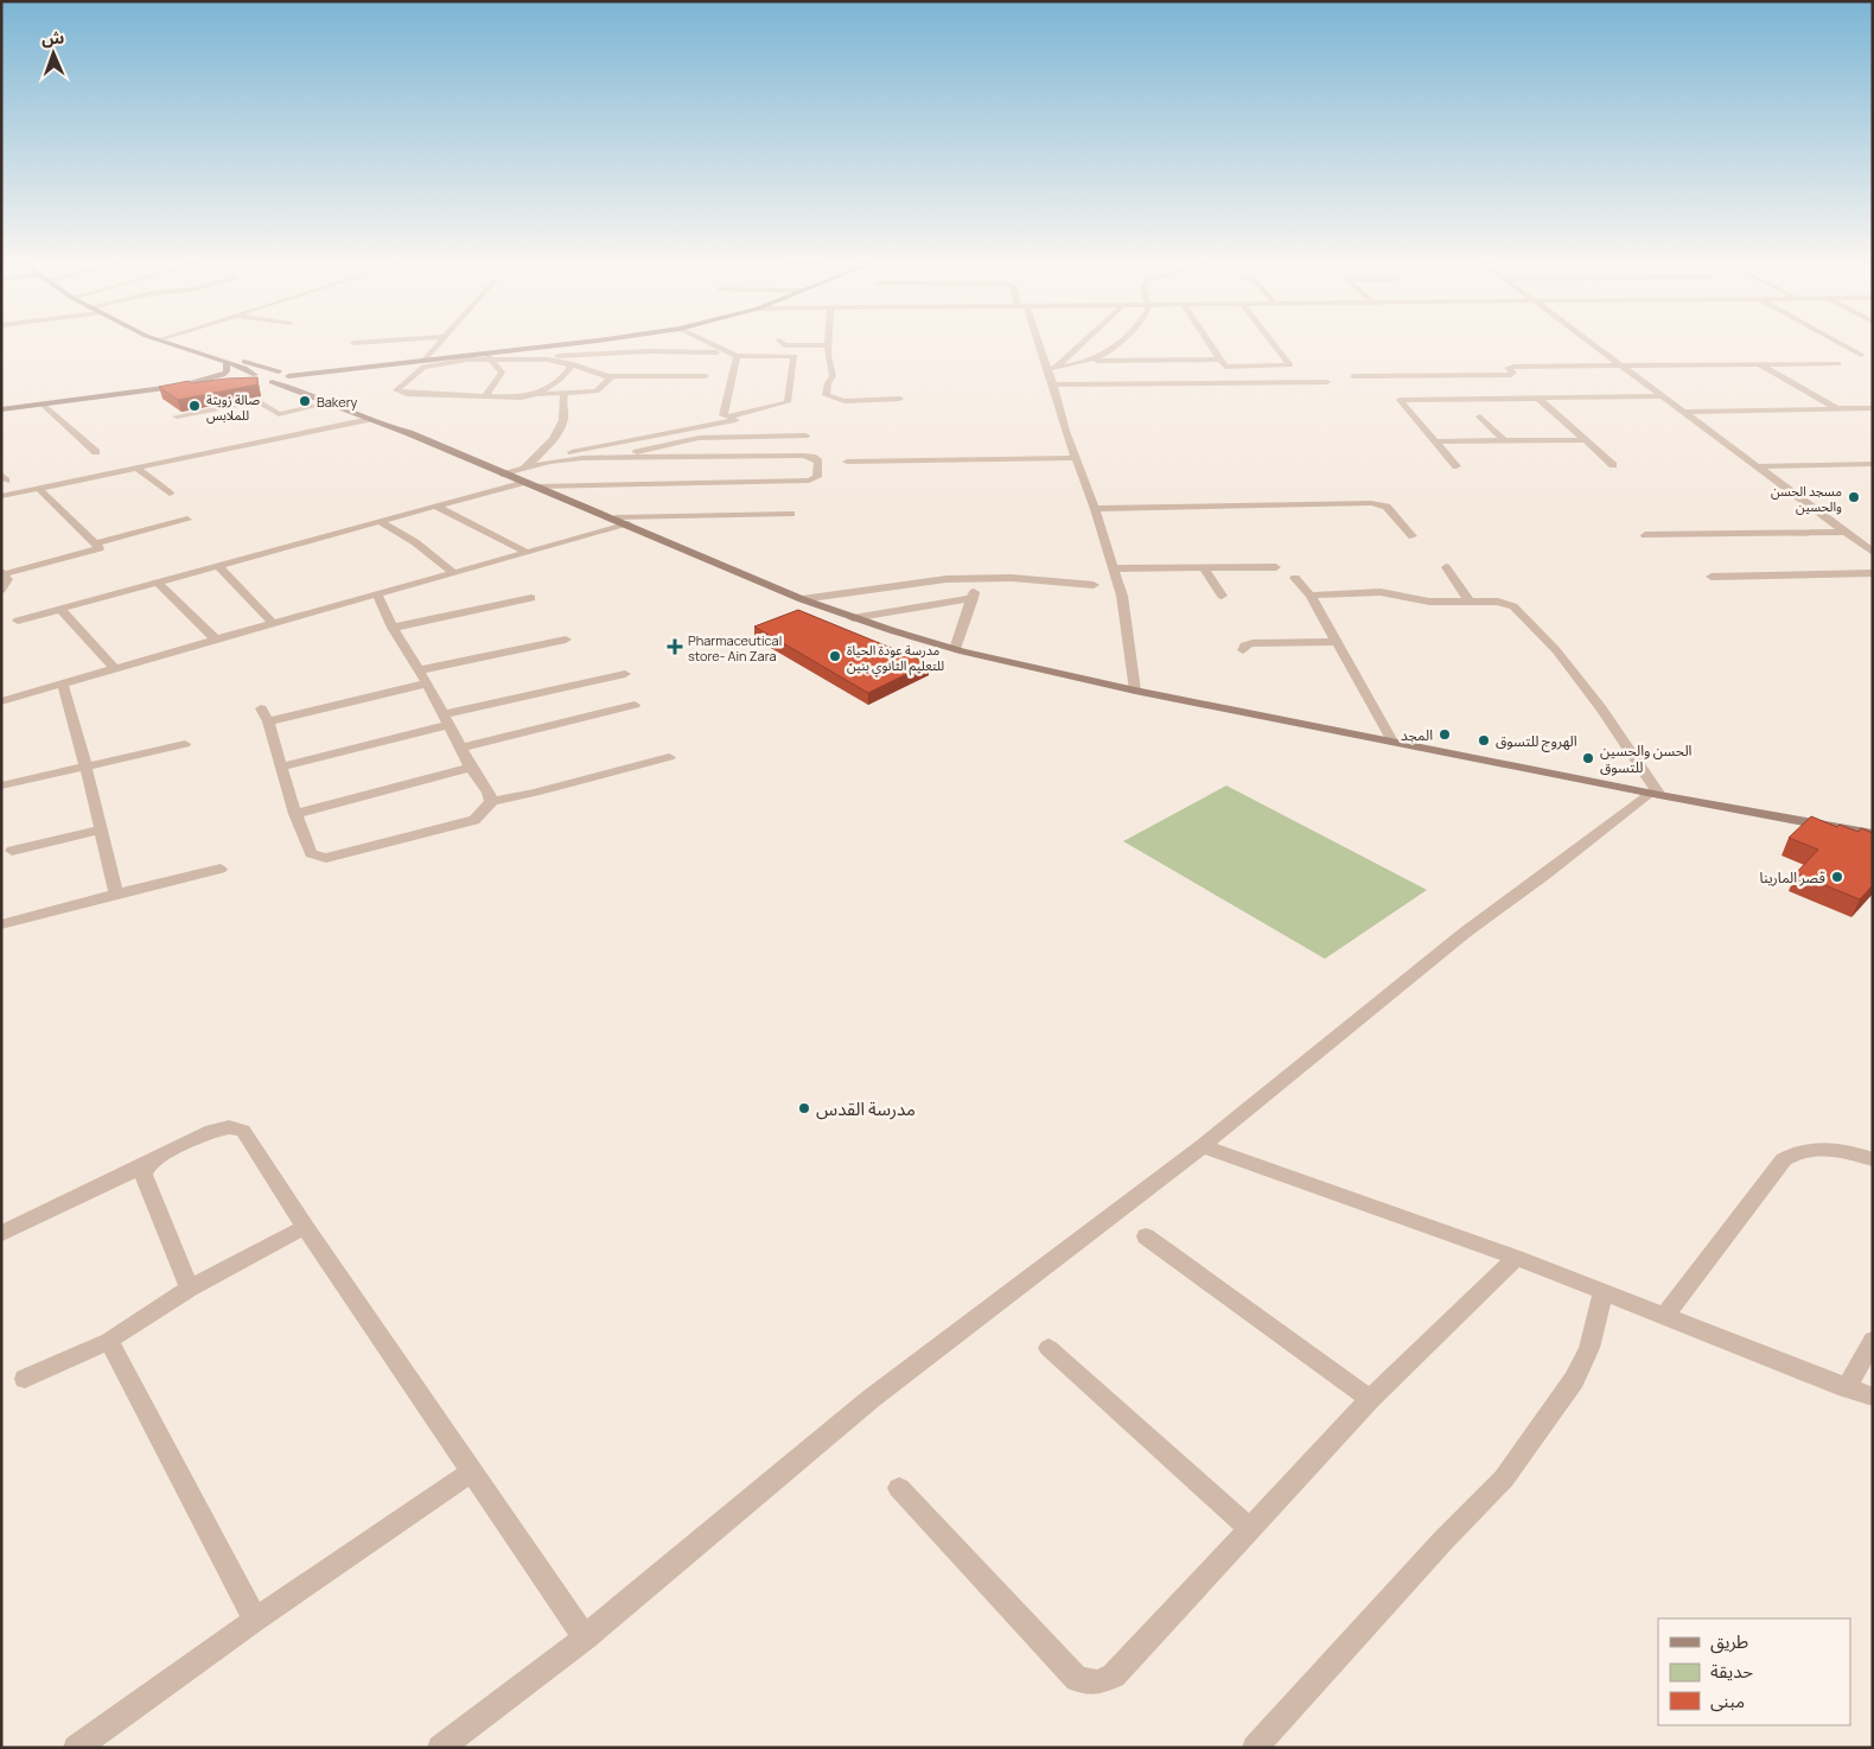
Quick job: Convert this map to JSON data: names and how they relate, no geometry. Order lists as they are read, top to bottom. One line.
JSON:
{"places":{"other":["Bakery","صالة زويتة للملابس","مسجد الحسن والحسين","مدرسة عودة الحياة للتعليم الثانوي بنين","المجد","الهروج للتسوق","الحسن والحسين للتسوق","قصر المارينا","مدرسة القدس"],"health":["Pharmaceutical store- Ain Zara"]},"legend":["طريق","حديقة","مبنى"],"north":"top"}
